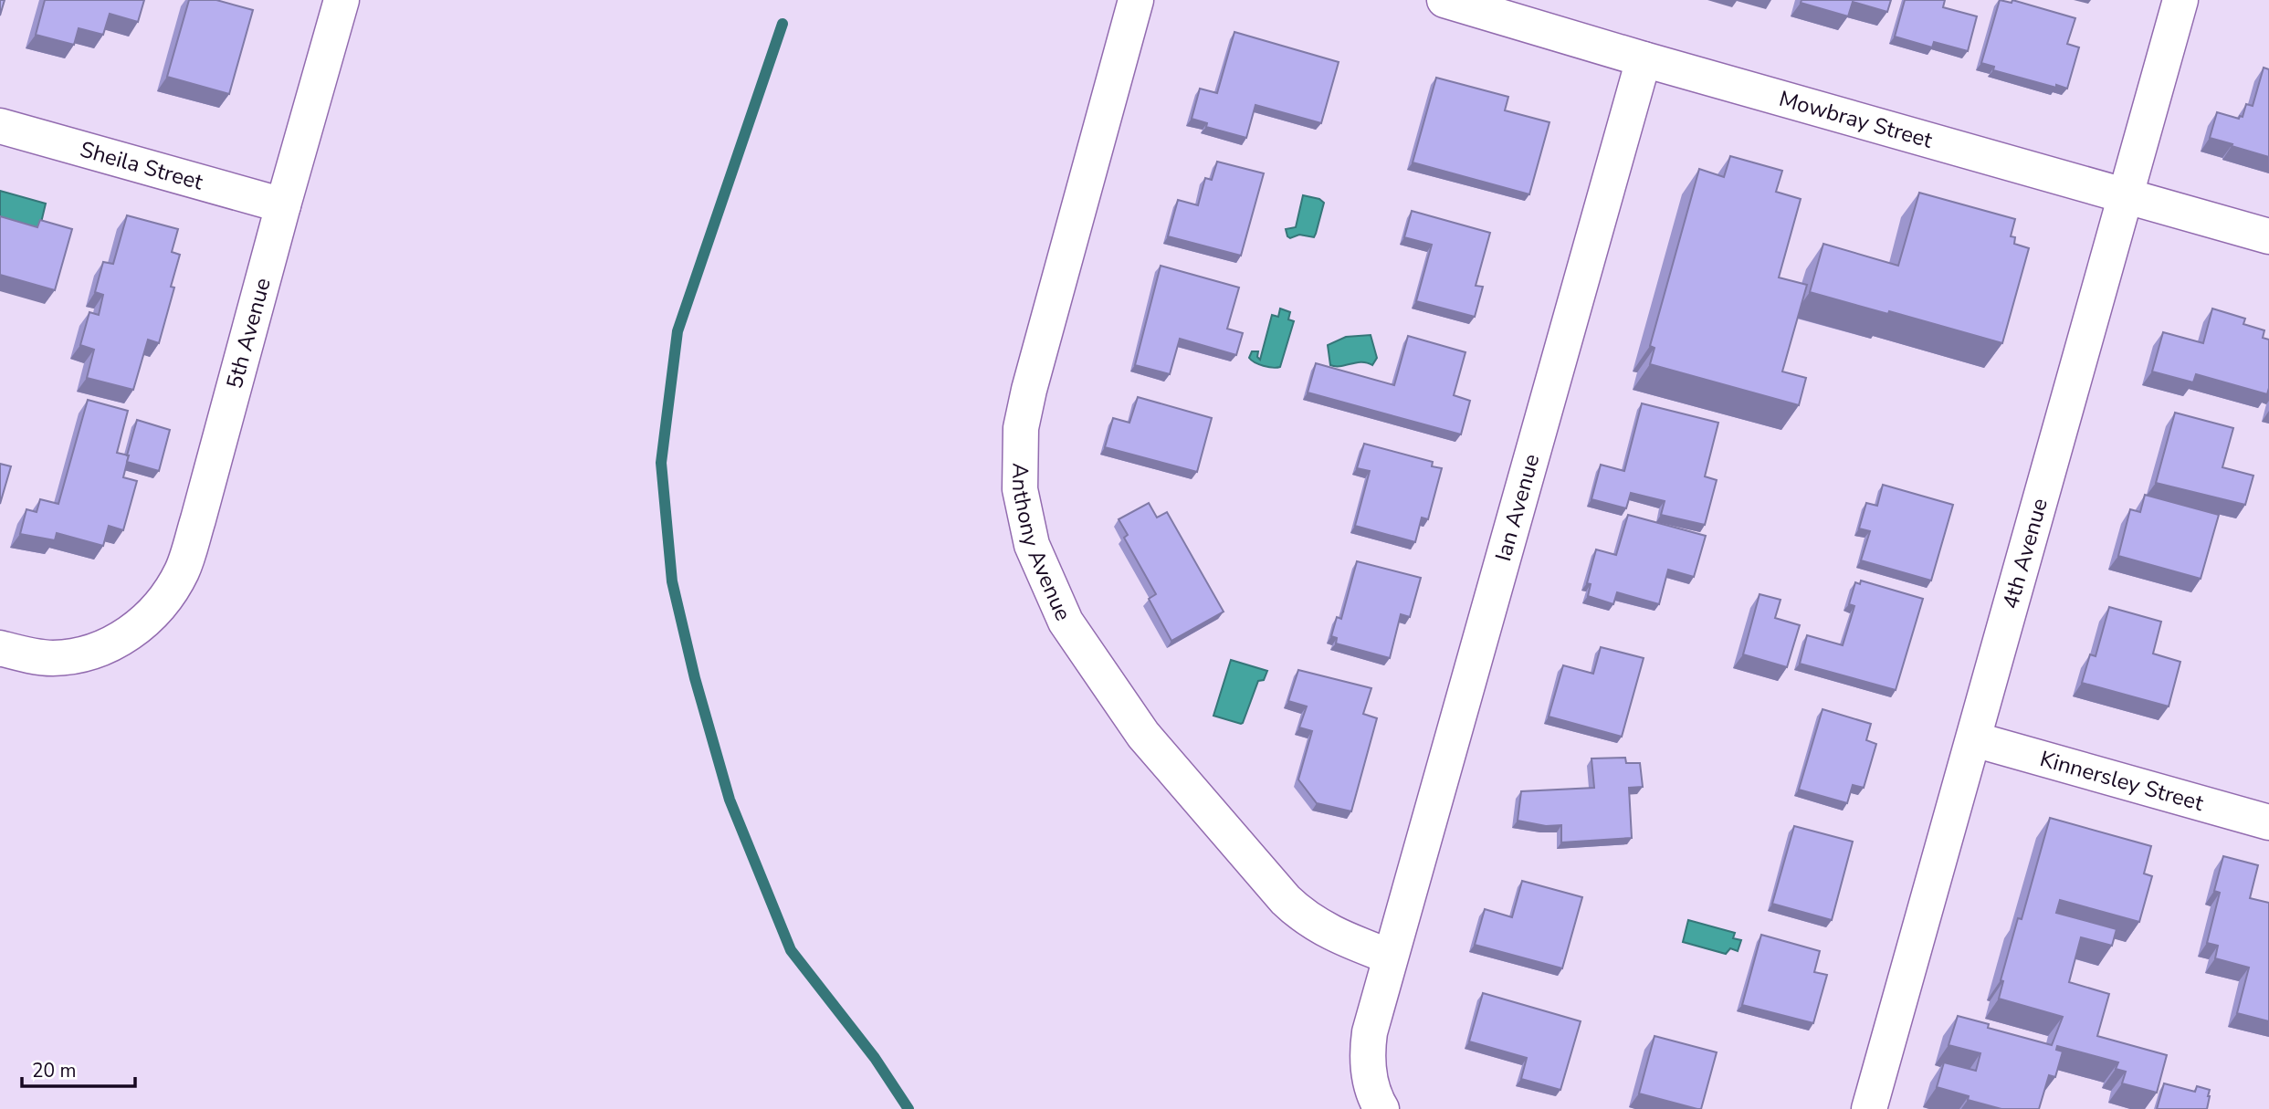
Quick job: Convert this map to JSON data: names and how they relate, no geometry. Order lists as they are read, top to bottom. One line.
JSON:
{"streets":{"street":["Mowbray Street","Sheila Street","5th Avenue","Ian Avenue","Anthony Avenue","4th Avenue","Kinnersley Street"]},"crossings":[["Mowbray Street","Ian Avenue"],["Mowbray Street","4th Avenue"],["Sheila Street","5th Avenue"],["Ian Avenue","Anthony Avenue"],["4th Avenue","Kinnersley Street"]],"scale_bar":"20 m"}
